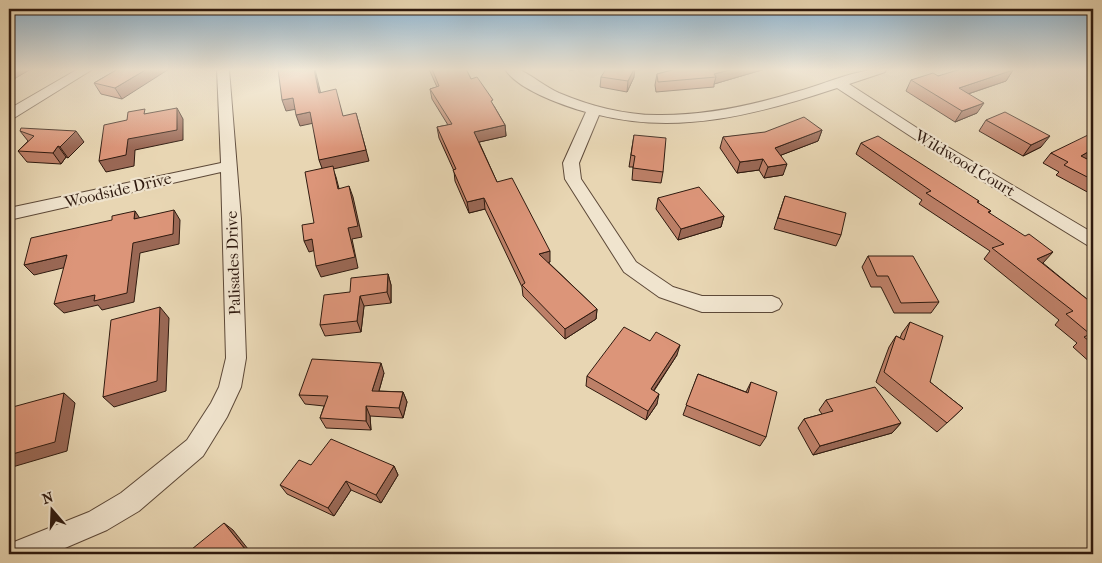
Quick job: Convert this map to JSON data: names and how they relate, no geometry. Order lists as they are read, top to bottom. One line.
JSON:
{"streets":{"street":["Wildwood Court","Woodside Drive","Palisades Drive"]},"crossings":[["Woodside Drive","Palisades Drive"]],"north":"top"}
